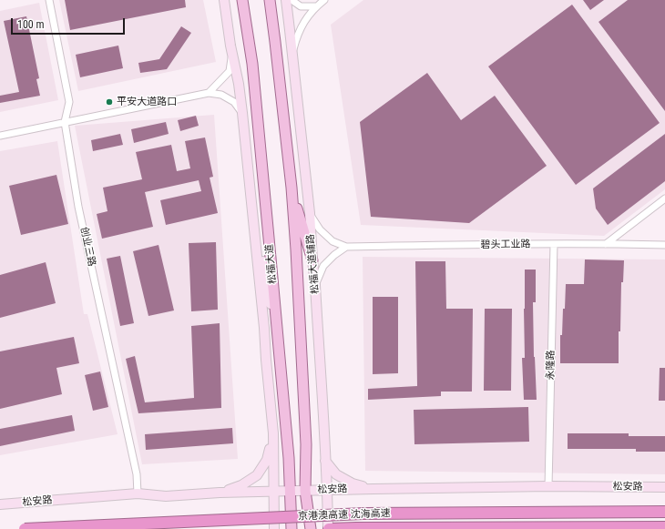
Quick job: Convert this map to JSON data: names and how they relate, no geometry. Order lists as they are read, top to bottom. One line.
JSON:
{"streets":{"highway":["京港澳高速 沈海高速"],"main road":["松福大道","松福大道辅路","松安路"],"street":["碧头工业路","创业三路","永隆路"]},"crossings":[["碧头工业路","永隆路"],["创业三路","松安路"],["松福大道","松安路"],["松福大道辅路","松安路"],["松福大道辅路","京港澳高速 沈海高速"],["永隆路","松安路"]],"places":["平安大道路口"],"scale_bar":"100 m"}
